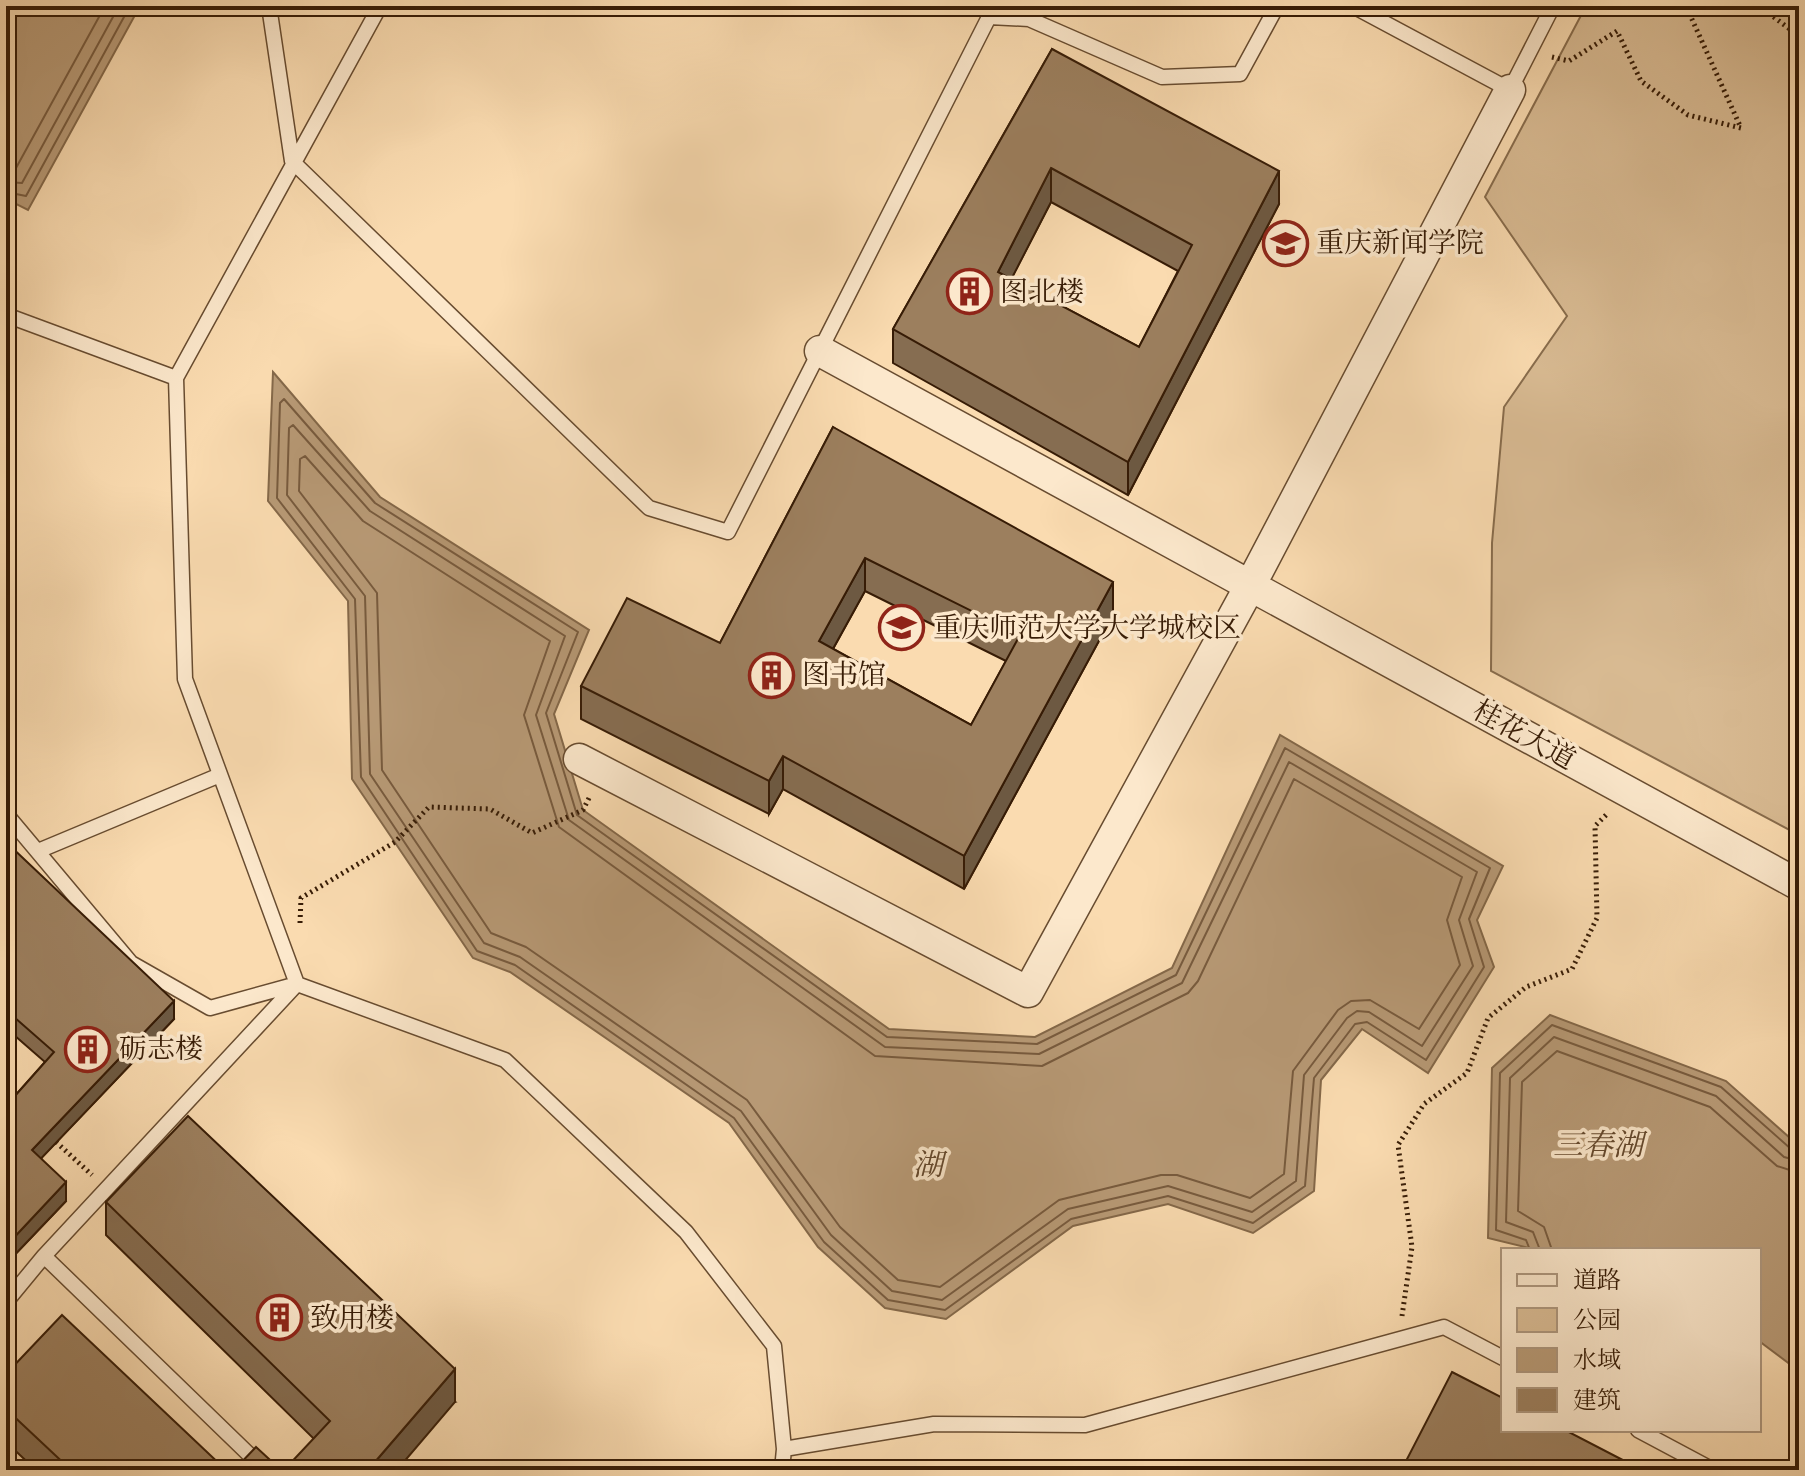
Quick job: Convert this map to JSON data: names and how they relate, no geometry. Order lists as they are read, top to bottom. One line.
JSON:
{"streets":{"street":["桂花大道"]},"water":["三春湖","湖"],"places":{"school or university":["重庆新闻学院","重庆师范大学大学城校区"],"building":["图北楼","图书馆","砺志楼","致用楼"]},"legend":["道路","公园","水域","建筑"]}
